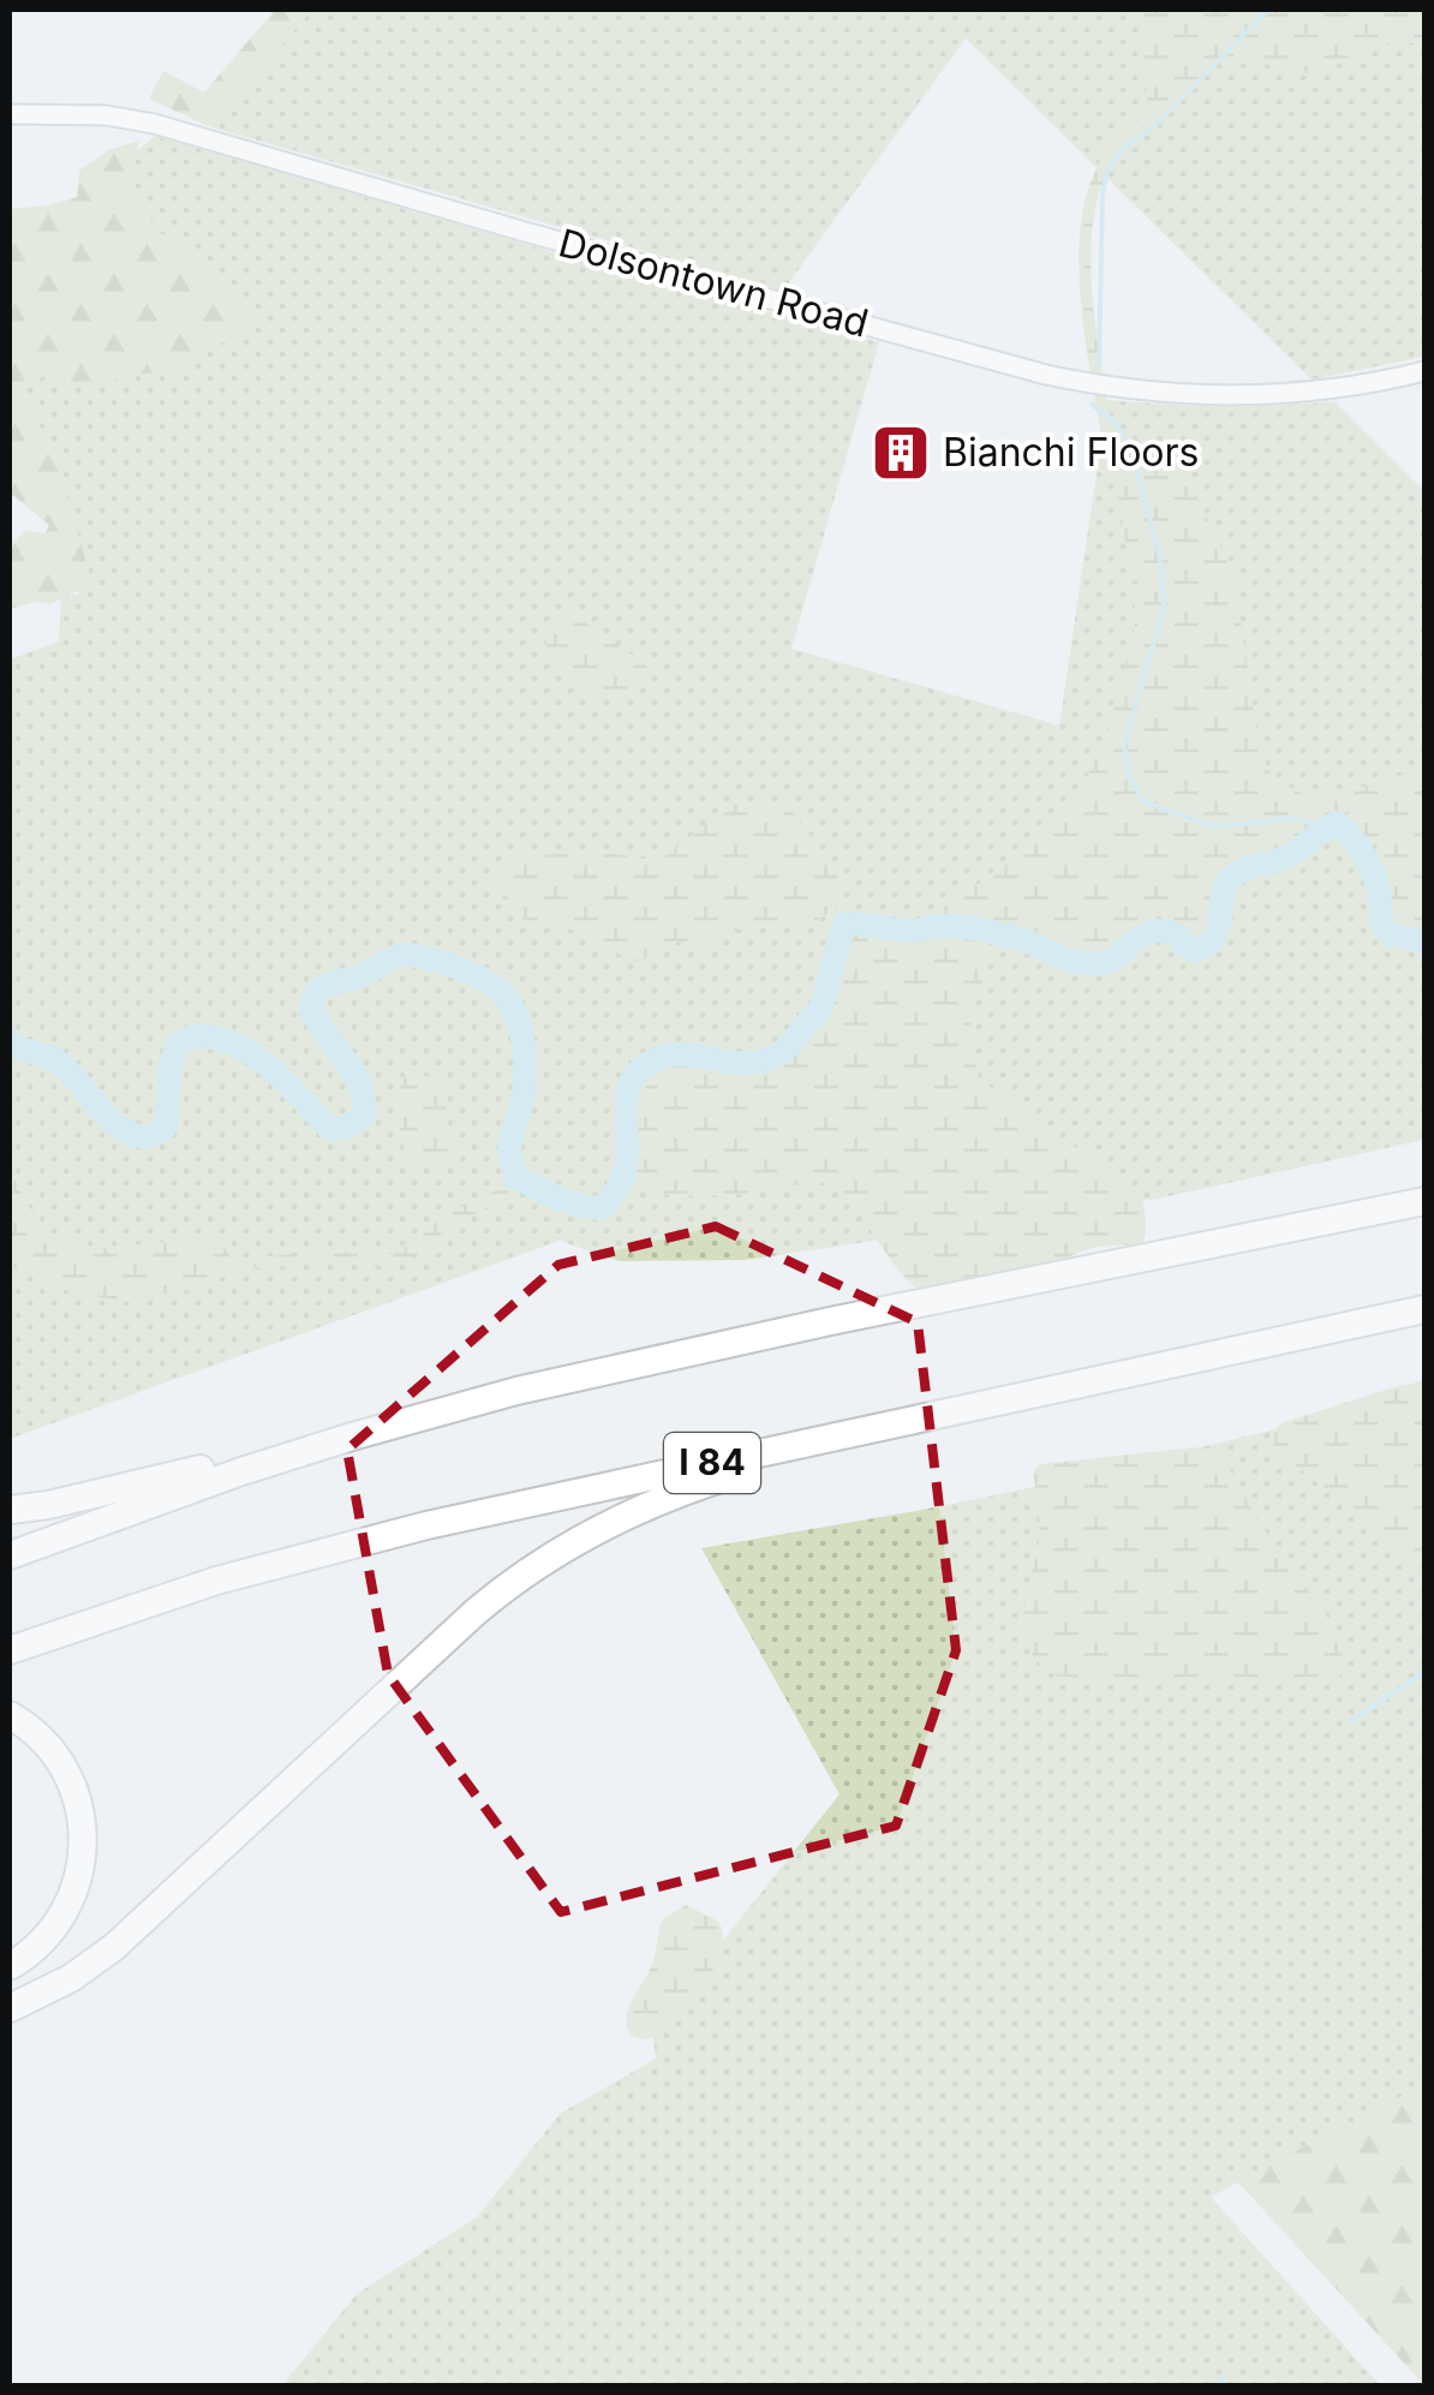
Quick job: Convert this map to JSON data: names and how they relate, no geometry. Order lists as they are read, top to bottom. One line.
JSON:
{"streets":{"highway":["I 84"],"street":["Dolsontown Road"]},"places":{"building":["Bianchi Floors"]}}
